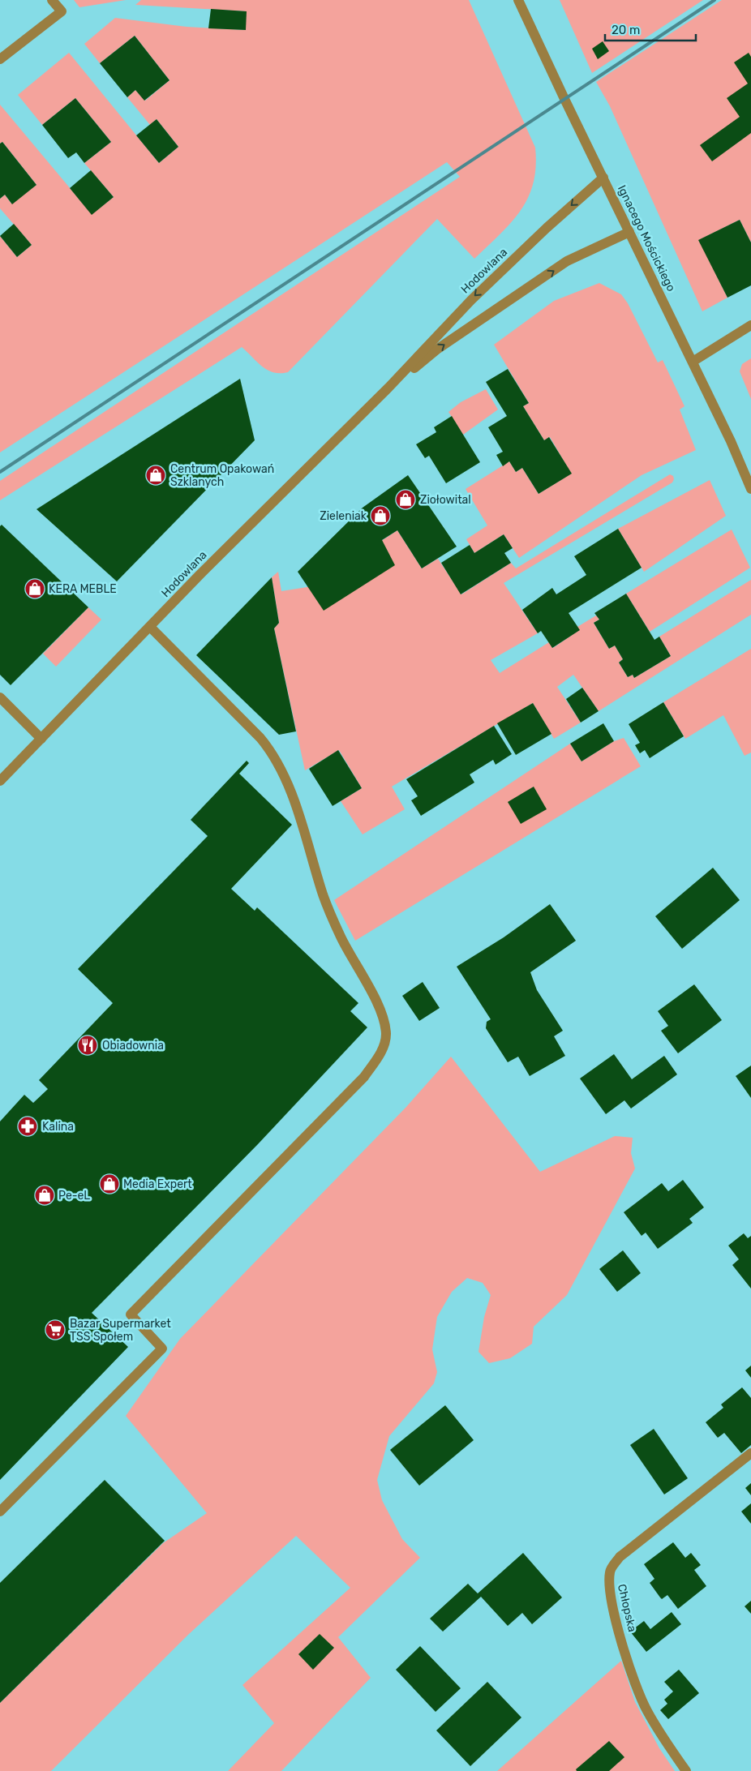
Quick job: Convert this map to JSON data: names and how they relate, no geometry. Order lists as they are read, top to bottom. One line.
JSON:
{"streets":{"street":["Ignacego Mościckiego","Hodowlana","Chłopska"]},"crossings":[["Ignacego Mościckiego","Hodowlana"]],"places":{"shop":["Centrum Opakowań Szklanych","Ziołowital","Zieleniak","KERA MEBLE","Media Expert","Pe-eL"],"restaurant":["Obiadownia"],"pharmacy":["Kalina"],"supermarket":["Bazar Supermarket TSS Społem"]},"scale_bar":"20 m"}
